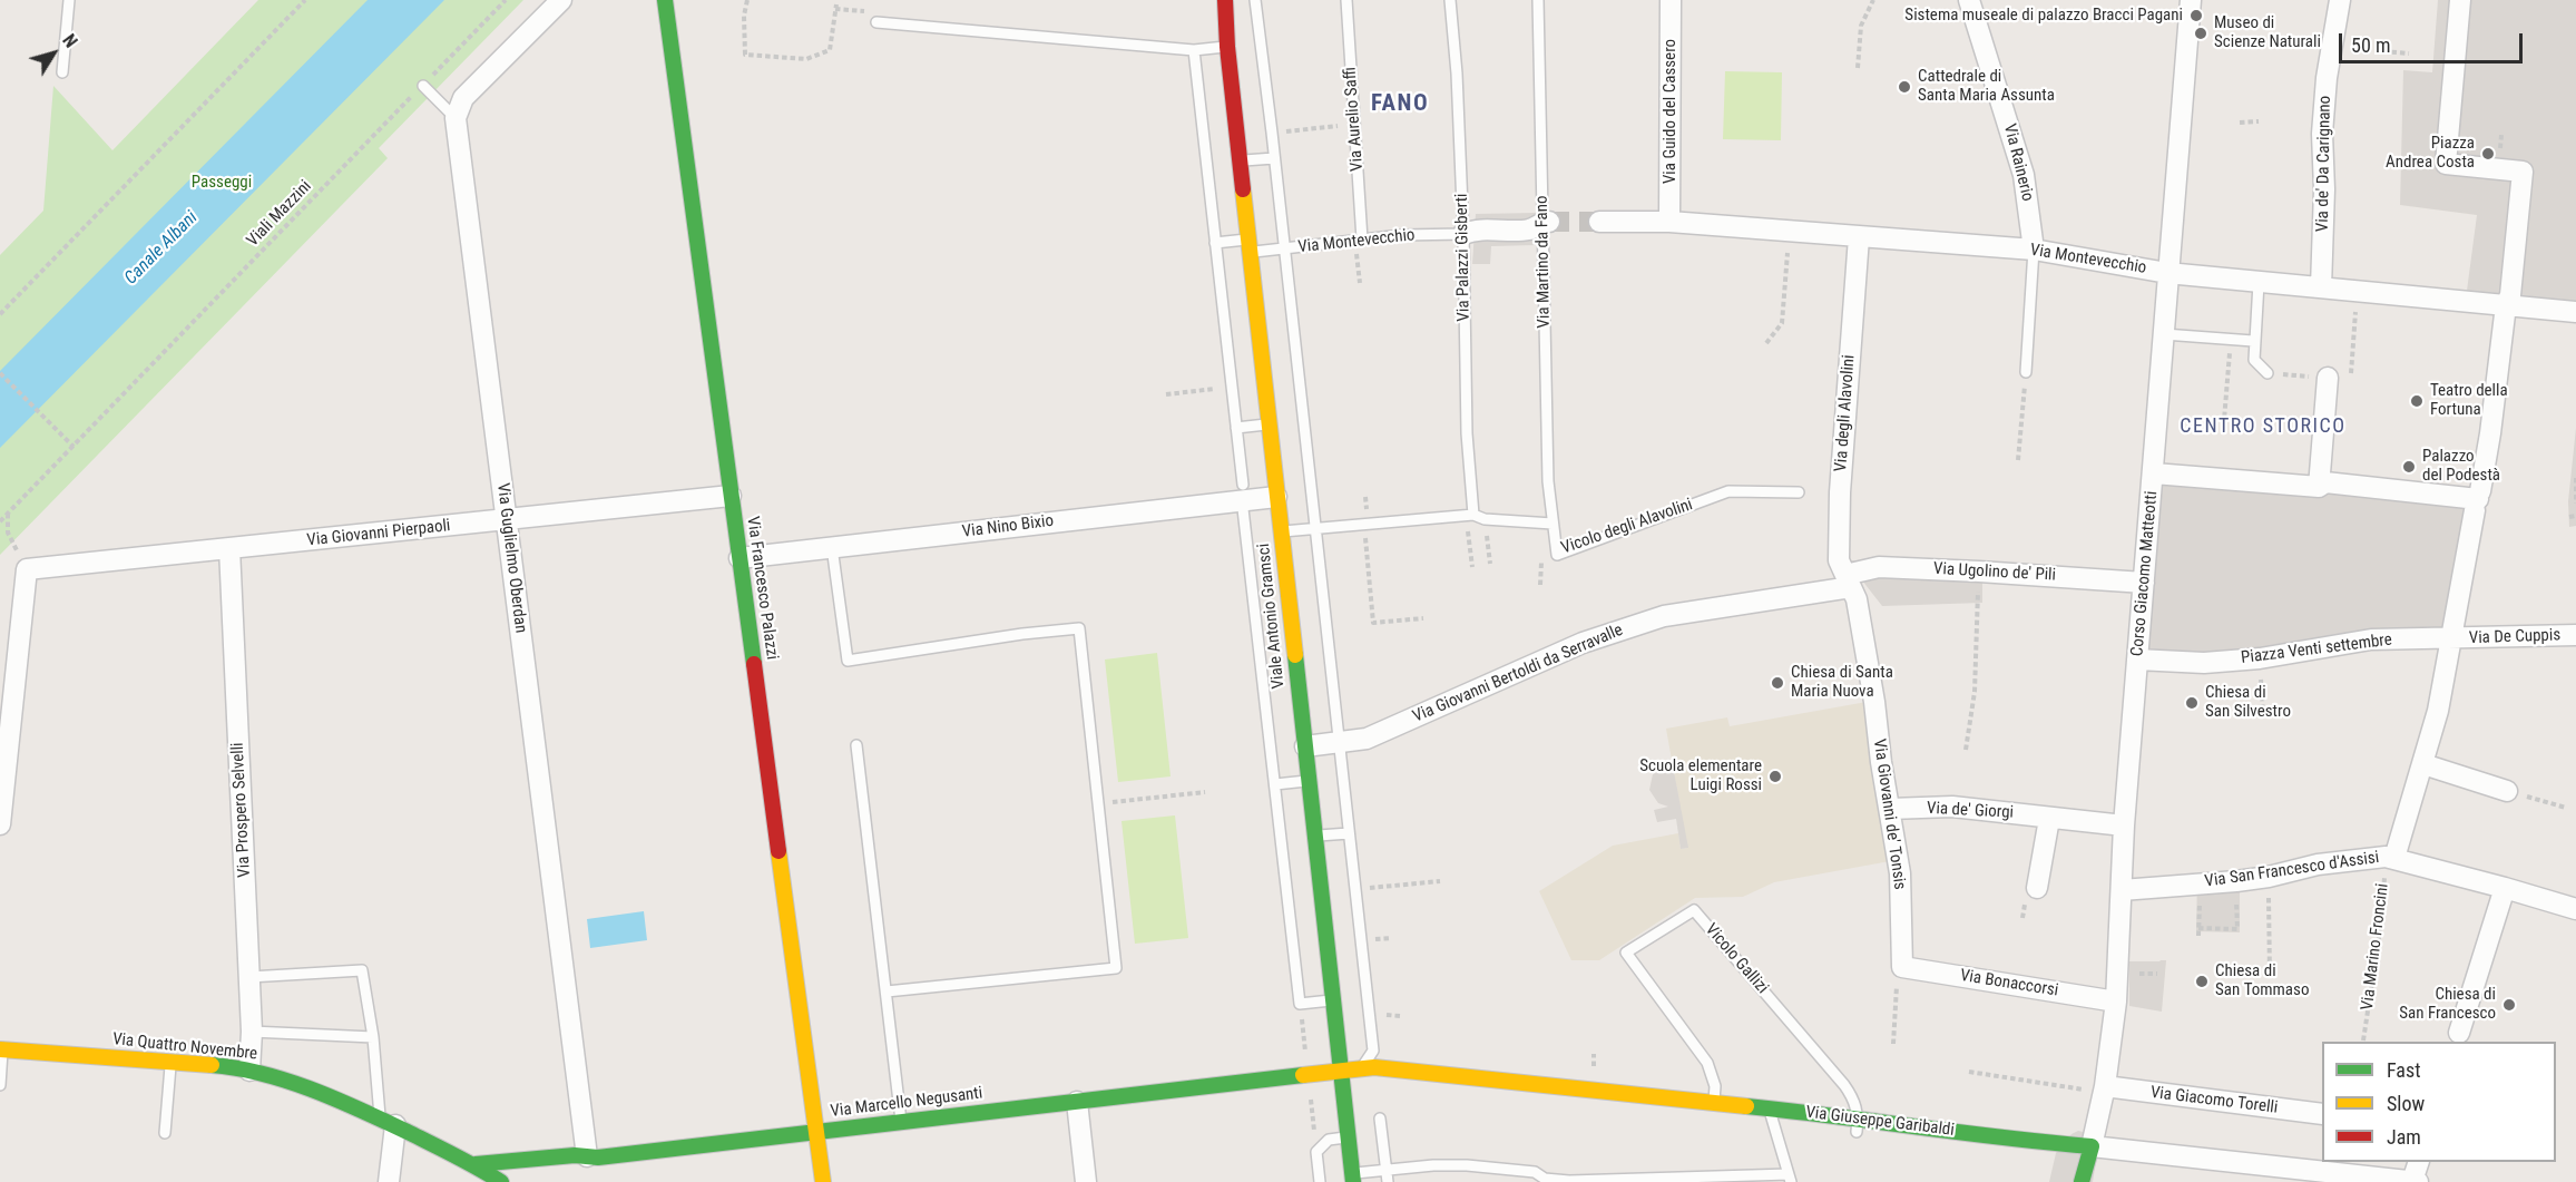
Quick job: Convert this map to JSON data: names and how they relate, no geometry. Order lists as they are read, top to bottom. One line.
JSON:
{"streets":{"street":["Via Guido del Cassero","Via Rainerio","Via de' Da Carignano","Via Montevecchio","Via degli Alavolini","Via Nino Bixio","Via Giovanni Pierpaoli","Via Guglielmo Oberdan","Via Ugolino de' Pili","Corso Giacomo Matteotti","Via Francesco Palazzi","Viale Antonio Gramsci","Via De Cuppis","Piazza Venti settembre","Via Giovanni Bertoldi da Serravalle","Via Prospero Selvelli","Via de' Giorgi","Via Giovanni de' Tonsis","Via San Francesco d'Assisi","Via Bonaccorsi","Via Quattro Novembre","Via Giacomo Torelli","Via Marcello Negusanti","Via Giuseppe Garibaldi"],"lane":["Via Aurelio Saffi","Via Palazzi Gisberti","Via Martino da Fano","Vicolo degli Alavolini","Vicolo Gallizi"],"path":["Viali Mazzini","Via Marino Froncini"]},"crossings":[["Via Guido del Cassero","Via Montevecchio"],["Via Aurelio Saffi","Via Montevecchio"],["Via Rainerio","Via Montevecchio"],["Via de' Da Carignano","Via Montevecchio"],["Via Montevecchio","Via Palazzi Gisberti"],["Via Montevecchio","Via degli Alavolini"],["Via Montevecchio","Corso Giacomo Matteotti"],["Via Montevecchio","Viale Antonio Gramsci"],["Via Palazzi Gisberti","Vicolo degli Alavolini"],["Via Martino da Fano","Vicolo degli Alavolini"],["Via degli Alavolini","Via Ugolino de' Pili"],["Via degli Alavolini","Via Giovanni Bertoldi da Serravalle"],["Via degli Alavolini","Via Giovanni de' Tonsis"],["Via Nino Bixio","Via Francesco Palazzi"],["Via Nino Bixio","Viale Antonio Gramsci"],["Vicolo degli Alavolini","Viale Antonio Gramsci"],["Via Giovanni Pierpaoli","Via Guglielmo Oberdan"],["Via Giovanni Pierpaoli","Via Francesco Palazzi"],["Via Giovanni Pierpaoli","Via Prospero Selvelli"],["Via Guglielmo Oberdan","Via Marcello Negusanti"],["Via Ugolino de' Pili","Corso Giacomo Matteotti"],["Via Ugolino de' Pili","Via Giovanni Bertoldi da Serravalle"],["Via Ugolino de' Pili","Via Giovanni de' Tonsis"],["Corso Giacomo Matteotti","Piazza Venti settembre"],["Corso Giacomo Matteotti","Via de' Giorgi"],["Corso Giacomo Matteotti","Via San Francesco d'Assisi"],["Corso Giacomo Matteotti","Via Bonaccorsi"],["Corso Giacomo Matteotti","Via Giacomo Torelli"],["Corso Giacomo Matteotti","Via Giuseppe Garibaldi"],["Via Francesco Palazzi","Via Marcello Negusanti"],["Viale Antonio Gramsci","Via Giovanni Bertoldi da Serravalle"],["Viale Antonio Gramsci","Via Marcello Negusanti"],["Viale Antonio Gramsci","Via Giuseppe Garibaldi"],["Via De Cuppis","Piazza Venti settembre"],["Via Giovanni Bertoldi da Serravalle","Via Giovanni de' Tonsis"],["Via Prospero Selvelli","Via Quattro Novembre"],["Via de' Giorgi","Via Giovanni de' Tonsis"],["Via Giovanni de' Tonsis","Via Bonaccorsi"],["Via San Francesco d'Assisi","Via Marino Froncini"],["Vicolo Gallizi","Via Giuseppe Garibaldi"],["Via Quattro Novembre","Via Marcello Negusanti"],["Via Marcello Negusanti","Via Giuseppe Garibaldi"]],"districts":["FANO","CENTRO STORICO"],"water":["Canale Albani"],"parks":["Passeggi"],"places":["Sistema museale di palazzo Bracci Pagani","Museo di Scienze Naturali","Cattedrale di Santa Maria Assunta","Piazza Andrea Costa","Teatro della Fortuna","Palazzo del Podestà","Chiesa di Santa Maria Nuova","Chiesa di San Silvestro","Scuola elementare Luigi Rossi","Chiesa di San Tommaso","Chiesa di San Francesco"],"legend":["Fast","Slow","Jam"],"scale_bar":"50 m","north":"top right"}
